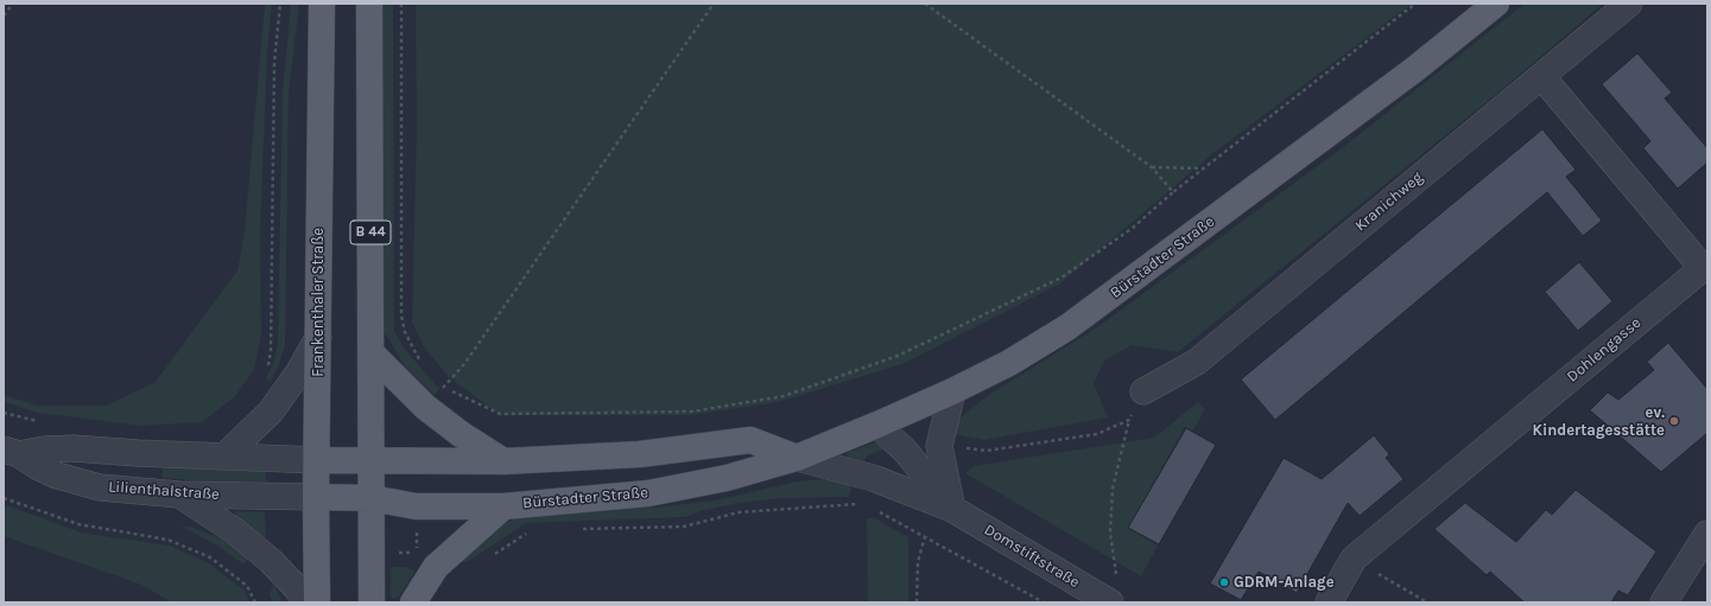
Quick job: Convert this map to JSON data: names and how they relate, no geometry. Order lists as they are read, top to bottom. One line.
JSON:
{"streets":{"main road":["B 44","Bürstadter Straße","Frankenthaler Straße"],"street":["Kranichweg","Dohlengasse","Lilienthalstraße","Domstiftstraße"]},"crossings":[["Kranichweg","Dohlengasse"],["B 44","Bürstadter Straße"],["Bürstadter Straße","Frankenthaler Straße"],["Bürstadter Straße","Lilienthalstraße"],["Frankenthaler Straße","Lilienthalstraße"]],"places":["ev. Kindertagesstätte","GDRM-Anlage"]}
